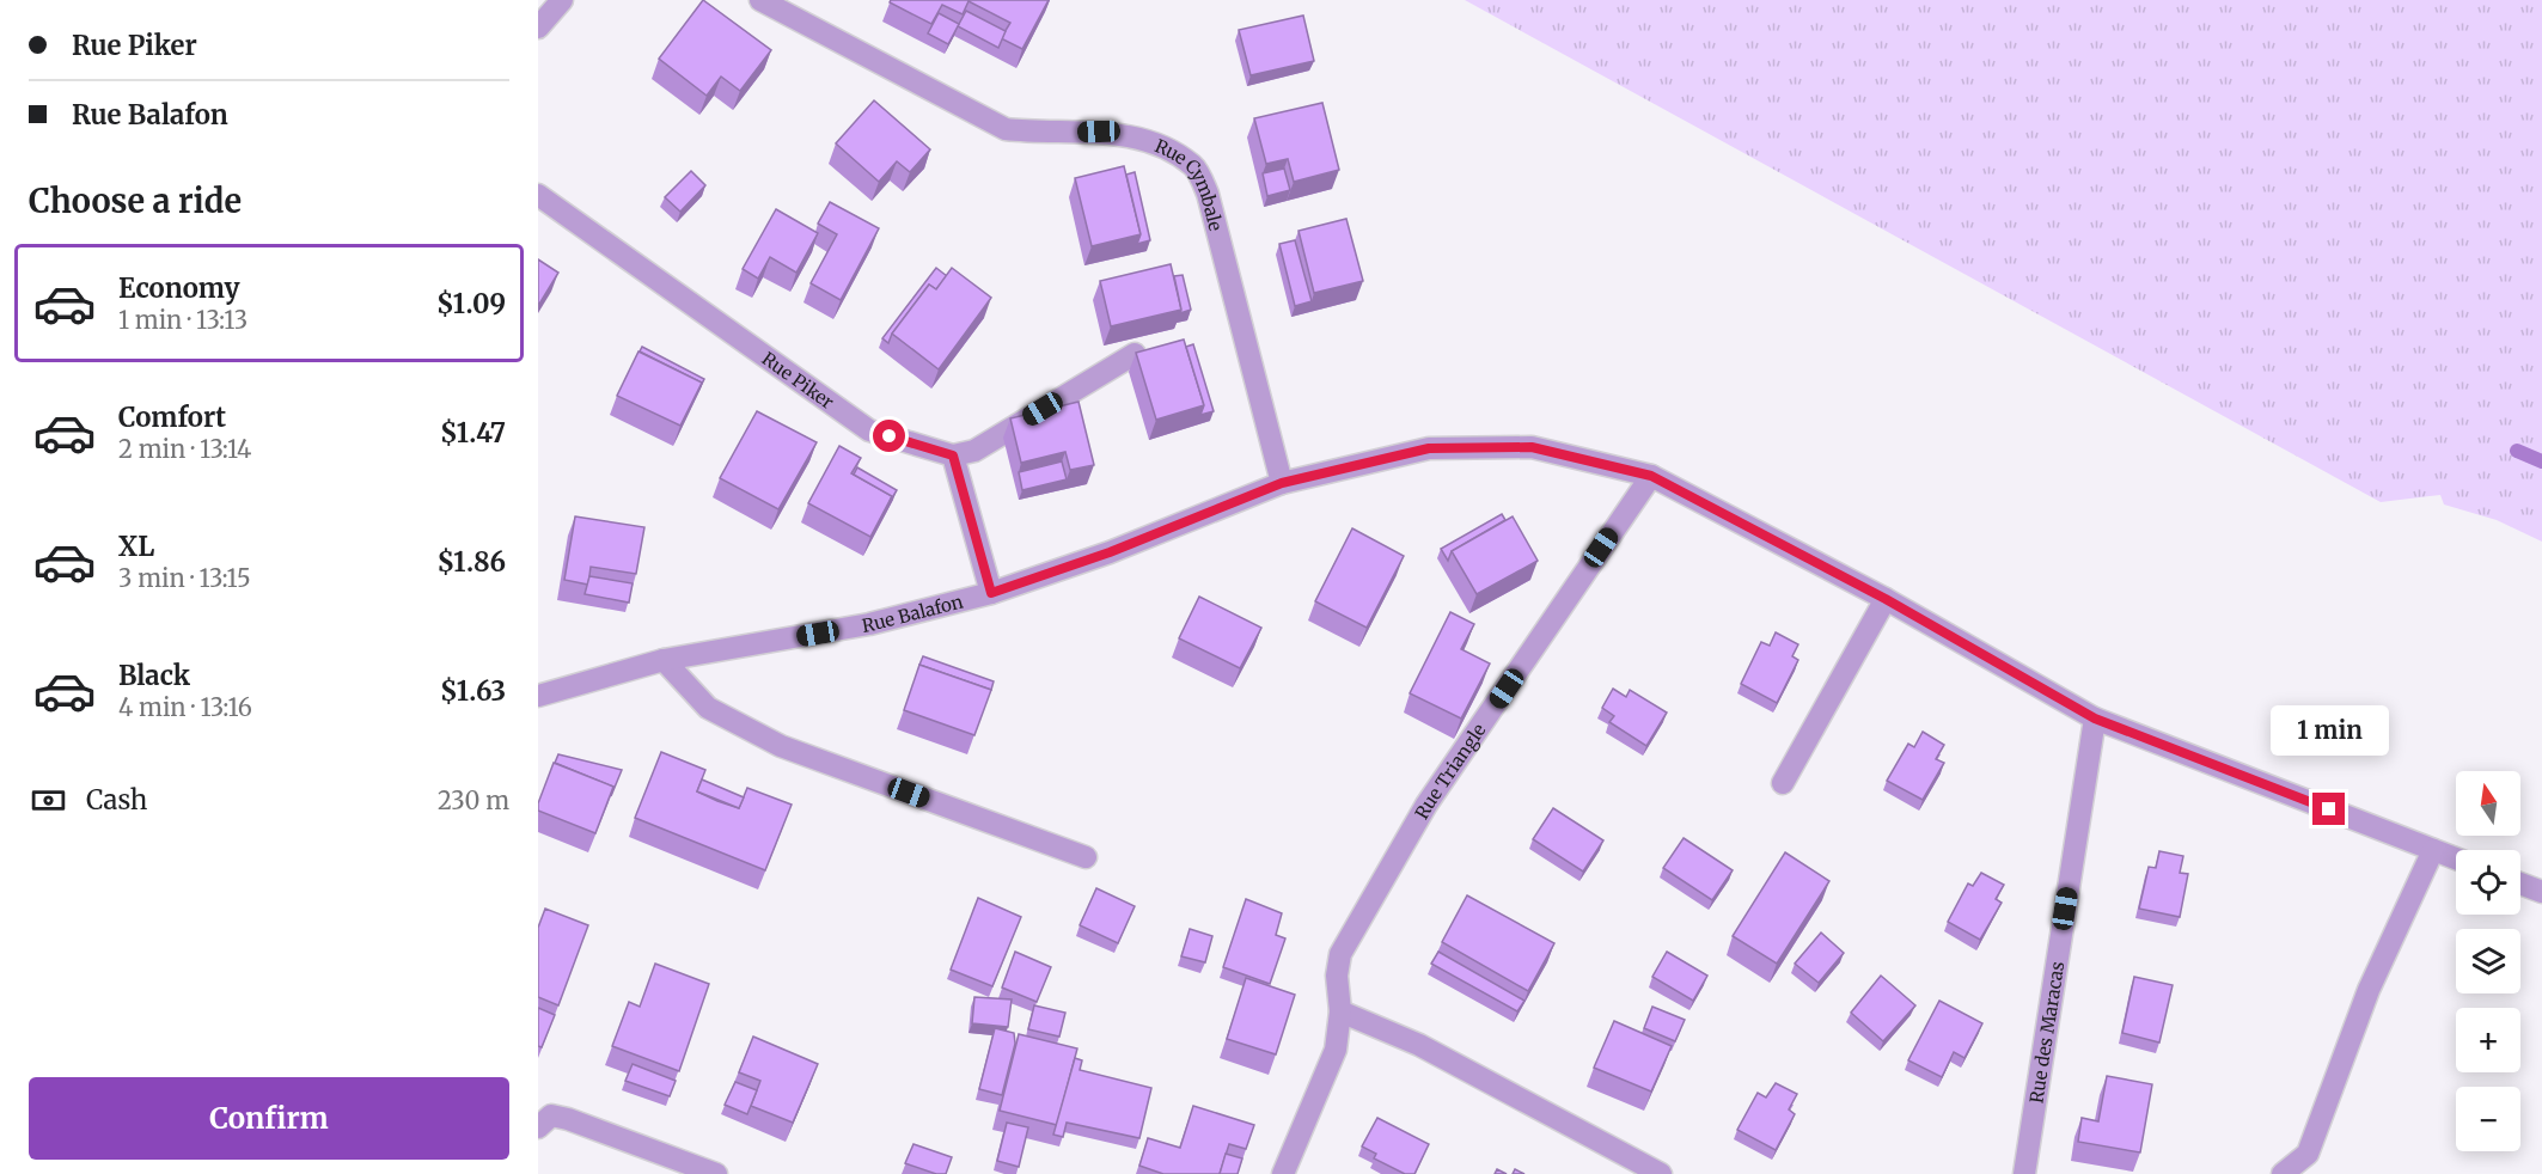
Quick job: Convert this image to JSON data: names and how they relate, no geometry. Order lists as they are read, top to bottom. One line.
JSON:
{"streets":{"street":["Rue Cymbale","Rue Piker","Rue Balafon","Rue Triangle","Rue des Maracas"]},"crossings":[["Rue Cymbale","Rue Balafon"],["Rue Balafon","Rue Triangle"],["Rue Balafon","Rue des Maracas"]],"north":"top","page":{"banner":["Rue Piker","Rue Balafon"],"heading":"Choose a ride","list":[{"name":"Economy","note":"1 min · 13:13","value":"$1.09"},{"name":"Comfort","note":"2 min · 13:14","value":"$1.47"},{"name":"XL","note":"3 min · 13:15","value":"$1.86"},{"name":"Black","note":"4 min · 13:16","value":"$1.63"}],"bubble":"1 min","pay":["Cash","230 m"],"map_buttons":["+","−"],"buttons":"Confirm"}}
